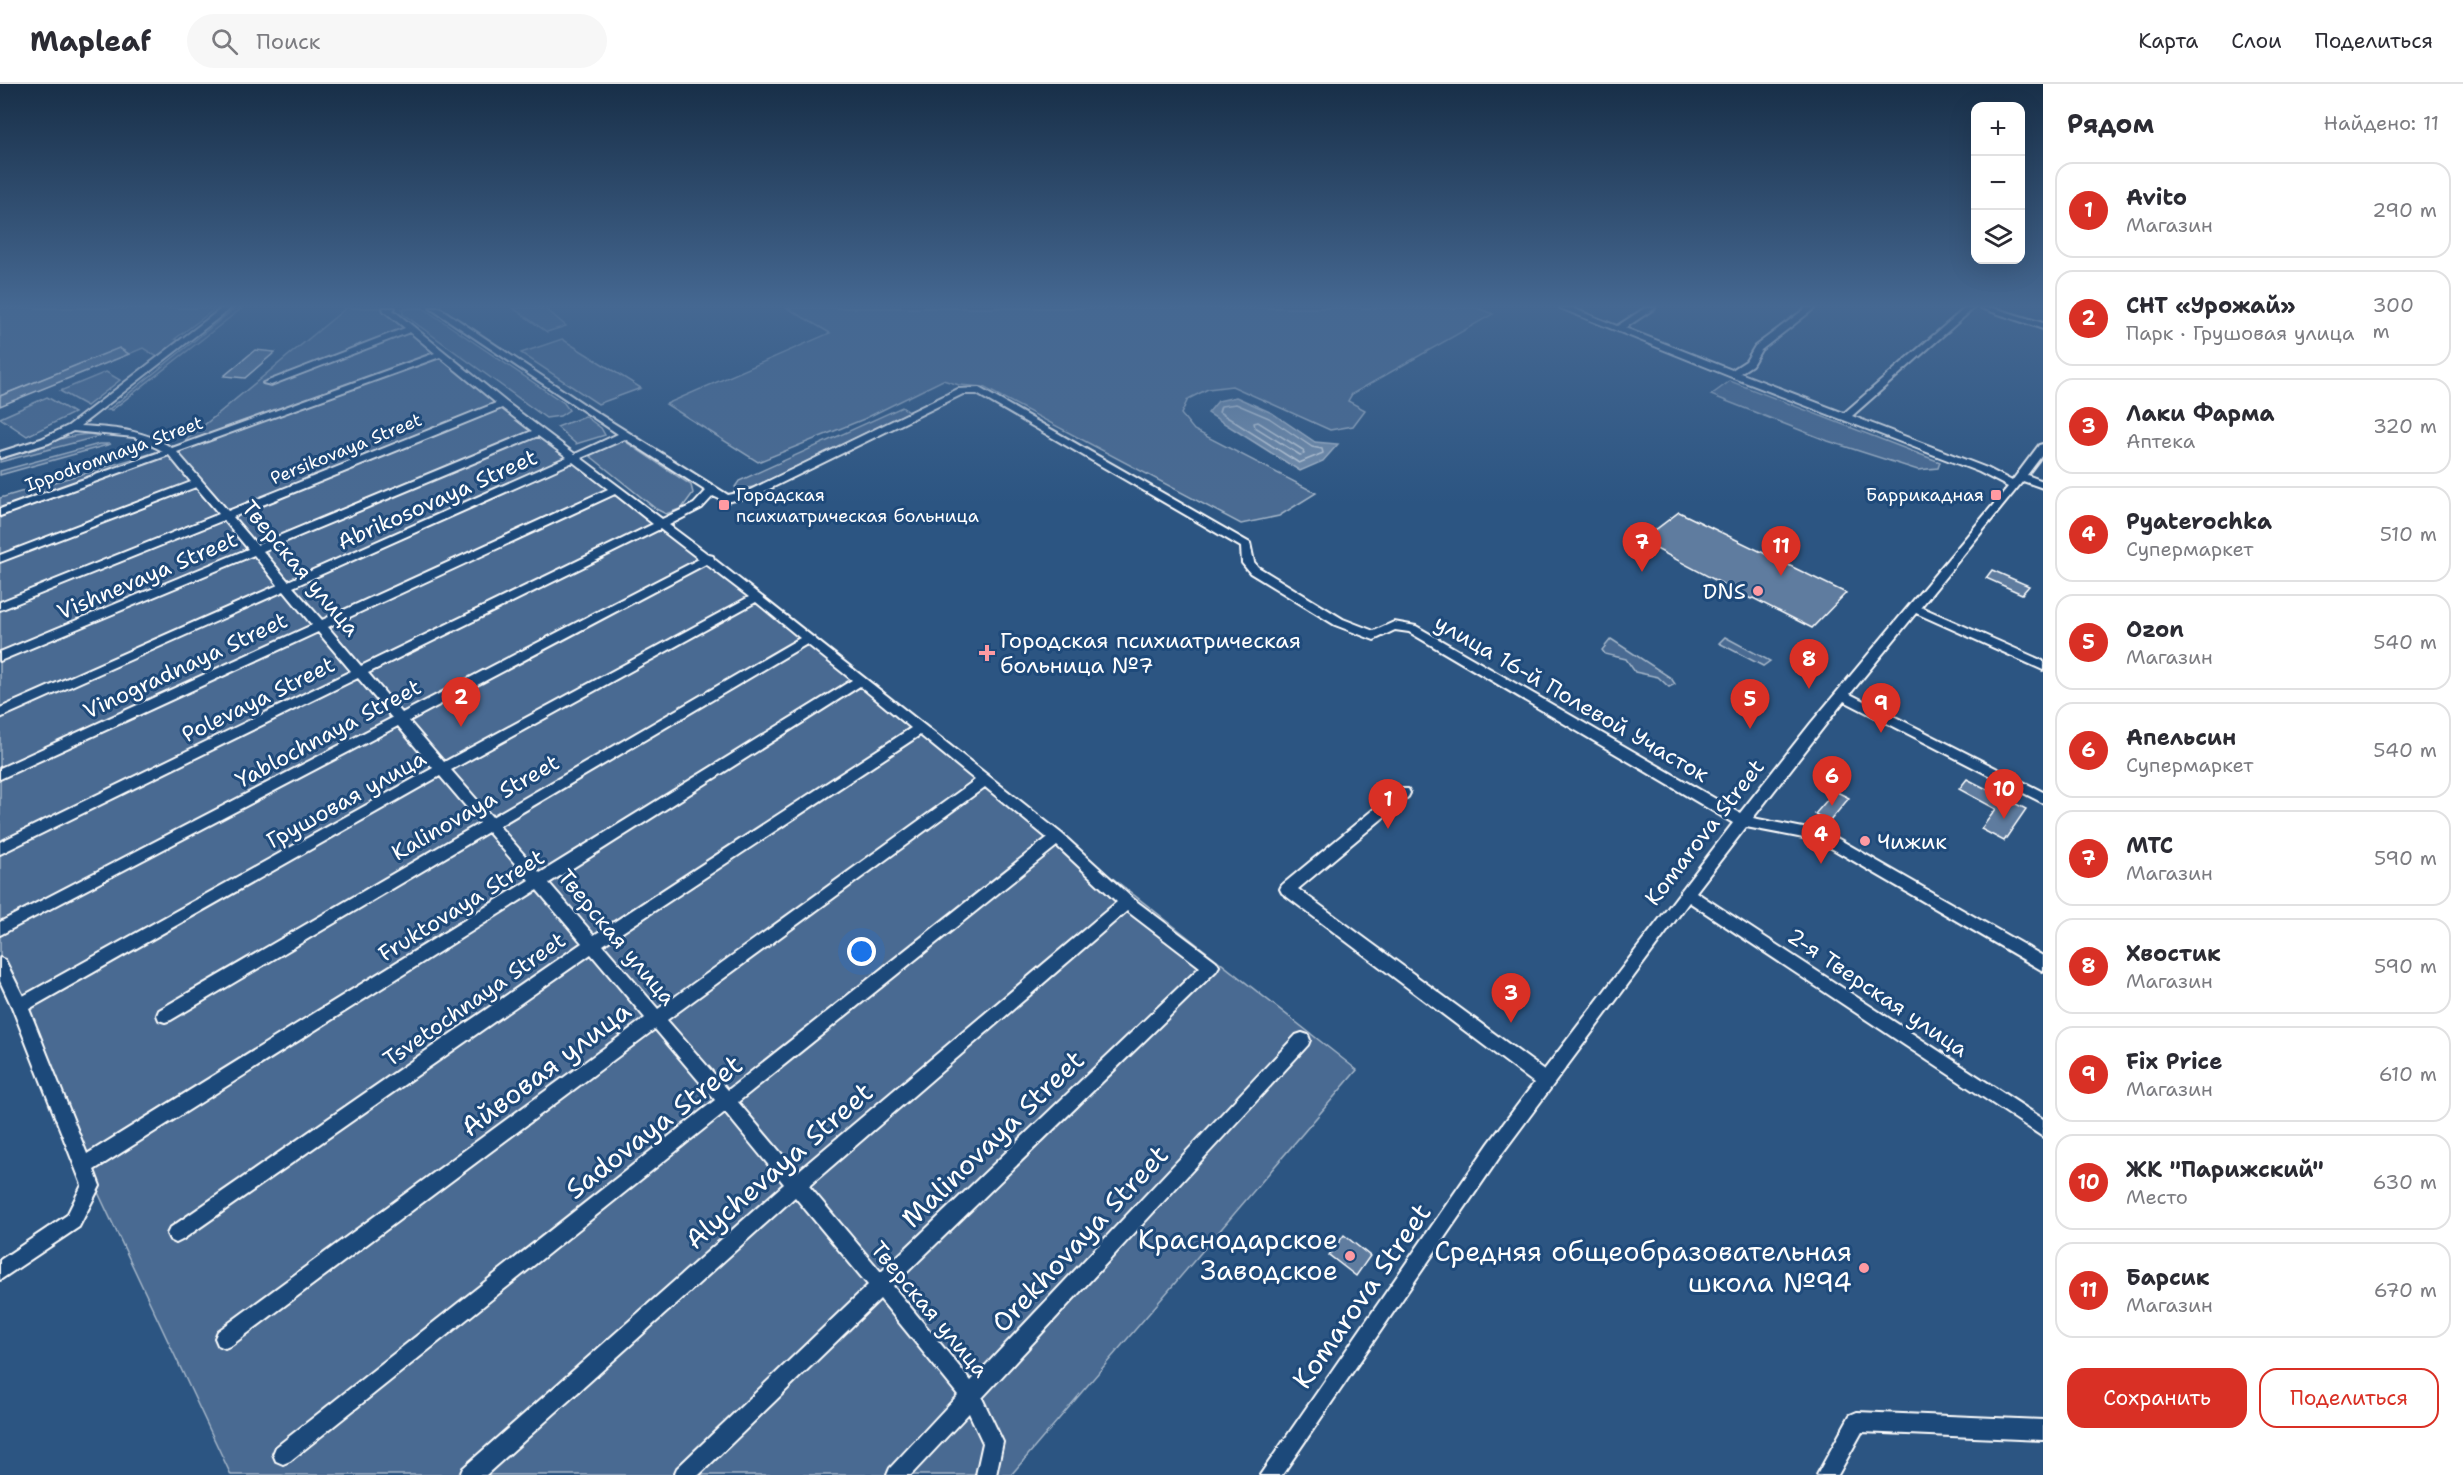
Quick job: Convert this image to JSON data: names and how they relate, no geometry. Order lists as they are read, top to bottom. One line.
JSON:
{"streets":{"street":["Persikovaya Street","Ippodromnaya Street","Abrikosovaya Street","Тверская улица","Vishnevaya Street","Vinogradnaya Street","улица 16-й Полевой Участок","Polevaya Street","Yablochnaya Street","Грушовая улица","Kalinovaya Street","Komarova Street","Fruktovaya Street","2-я Тверская улица","Tsvetochnaya Street","Айвовая улица","Sadovaya Street","Malinovaya Street","Alychevaya Street","Orekhovaya Street"]},"crossings":[["Persikovaya Street","Тверская улица"],["Ippodromnaya Street","Тверская улица"],["Abrikosovaya Street","Тверская улица"],["Тверская улица","Vishnevaya Street"],["Тверская улица","Vinogradnaya Street"],["Тверская улица","Polevaya Street"],["Тверская улица","Yablochnaya Street"],["Тверская улица","Грушовая улица"],["Тверская улица","Kalinovaya Street"],["Тверская улица","Fruktovaya Street"],["Тверская улица","Tsvetochnaya Street"],["Тверская улица","Айвовая улица"],["Тверская улица","Sadovaya Street"],["Тверская улица","Malinovaya Street"],["Тверская улица","Alychevaya Street"],["Тверская улица","Orekhovaya Street"],["улица 16-й Полевой Участок","Polevaya Street"],["улица 16-й Полевой Участок","Komarova Street"],["Komarova Street","2-я Тверская улица"],["Malinovaya Street","Alychevaya Street"]],"places":{"transit":["Баррикадная","Городская психиатрическая больница"],"other":["DNS","Чижик","Краснодарское Заводское","Средняя общеобразовательная школа №94"],"health":["Городская психиатрическая больница №7"]},"page":{"header":"Mapleaf","search":"Поиск","nav":["Карта","Слои","Поделиться"],"heading":["Рядом","Найдено: 11"],"map_buttons":["+","−"],"list":[{"mark":"1","name":"Avito","note":"Магазин","value":"290 m"},{"mark":"2","name":"СНТ «Урожай»","note":"Парк · Грушовая улица","value":"300 m"},{"mark":"3","name":"Лаки Фарма","note":"Аптека","value":"320 m"},{"mark":"4","name":"Pyaterochka","note":"Супермаркет","value":"510 m"},{"mark":"5","name":"Ozon","note":"Магазин","value":"540 m"},{"mark":"6","name":"Апельсин","note":"Супермаркет","value":"540 m"},{"mark":"7","name":"МТС","note":"Магазин","value":"590 m"},{"mark":"8","name":"Хвостик","note":"Магазин","value":"590 m"},{"mark":"9","name":"Fix Price","note":"Магазин","value":"610 m"},{"mark":"10","name":"ЖК \"Парижский\"","note":"Место","value":"630 m"},{"mark":"11","name":"Барсик","note":"Магазин","value":"670 m"}],"pins":["7","11","8","2","5","9","6","10","1","4","3"],"buttons":["Сохранить","Поделиться"]}}
